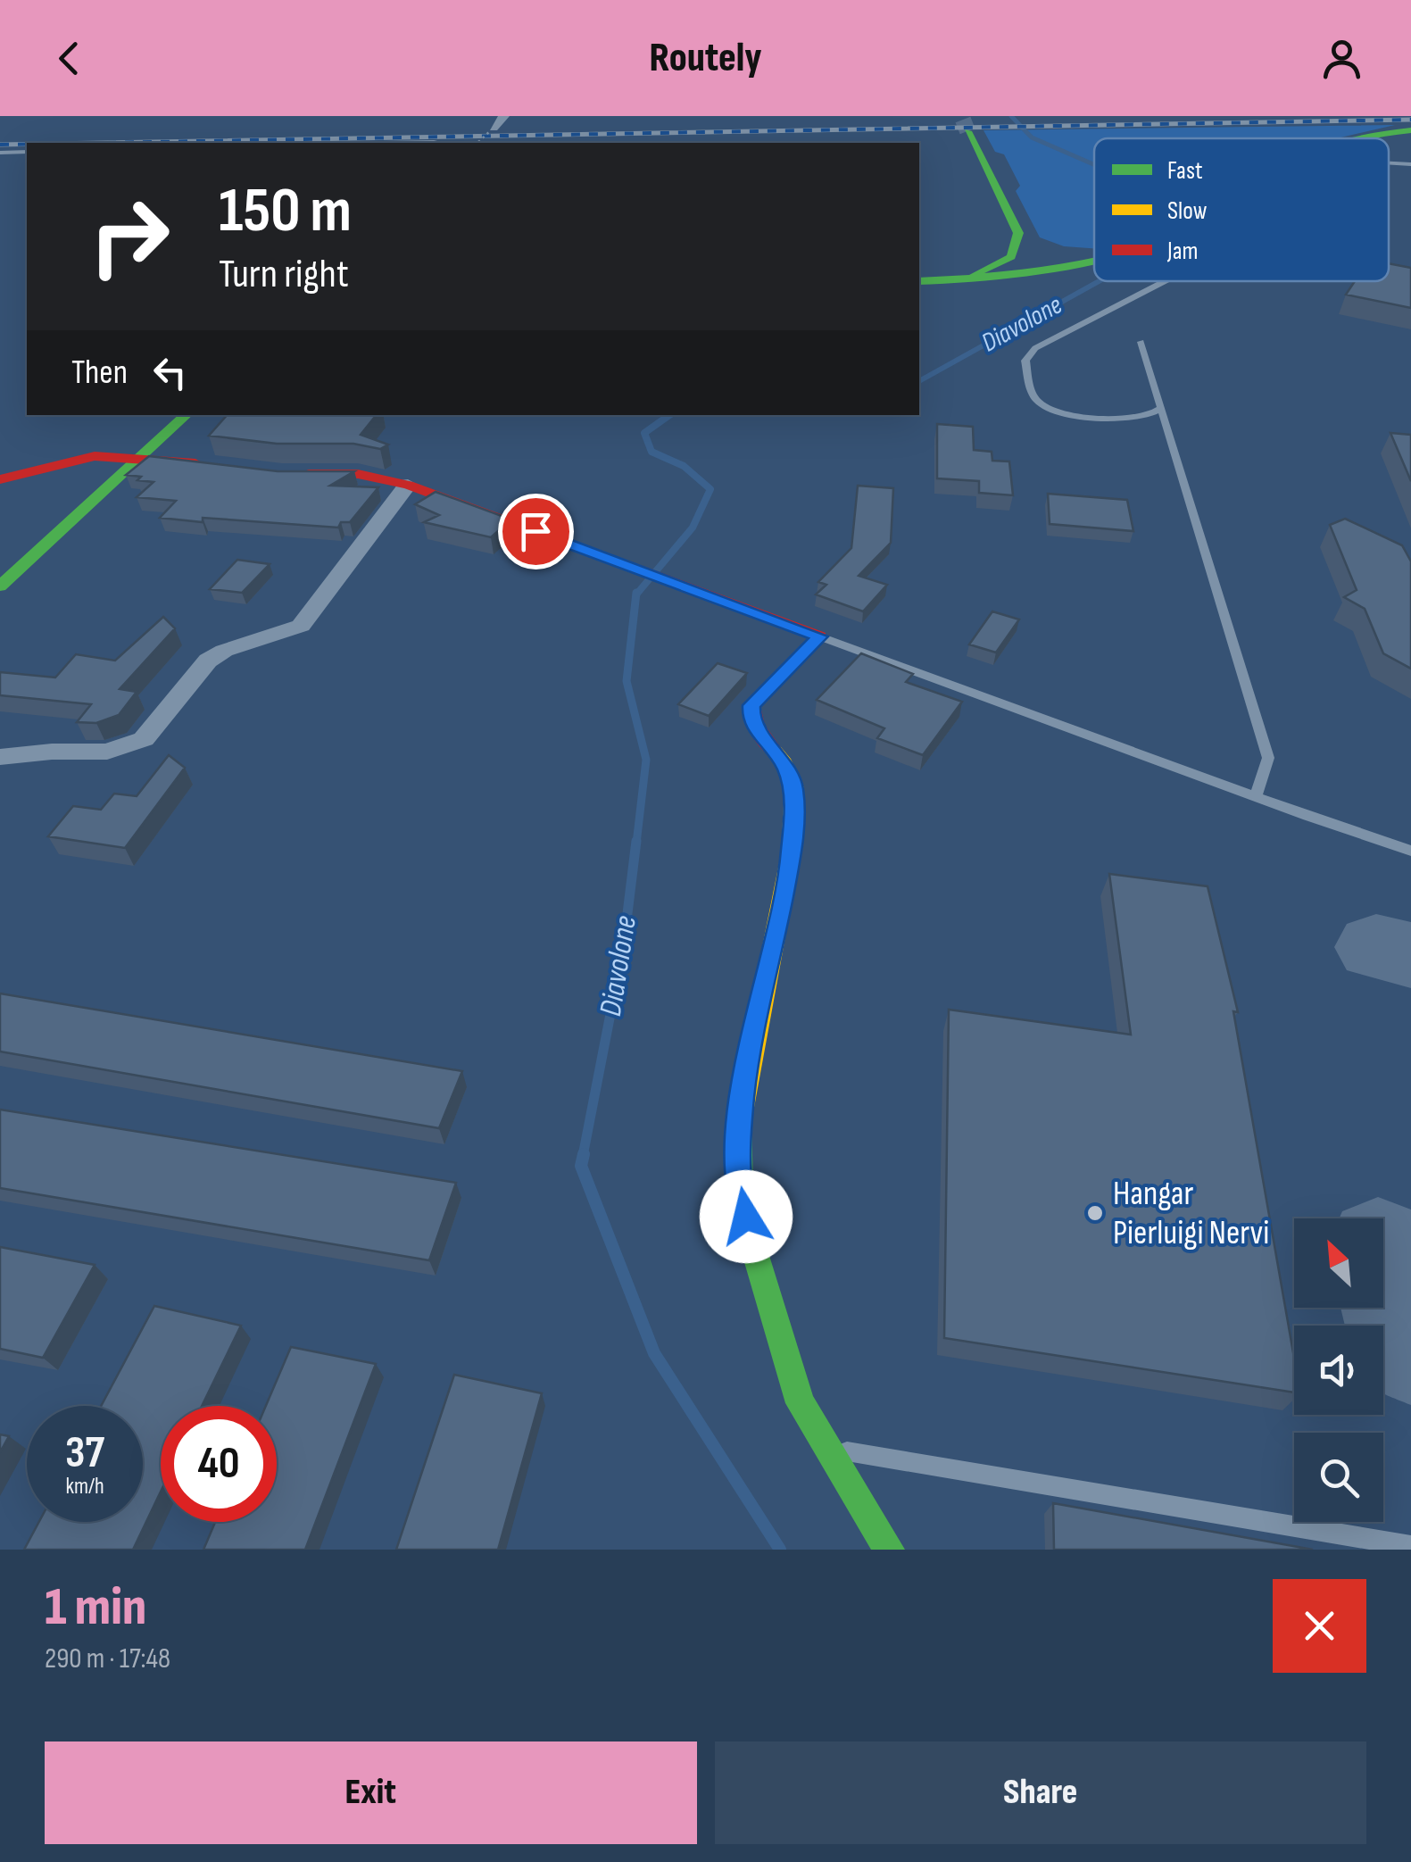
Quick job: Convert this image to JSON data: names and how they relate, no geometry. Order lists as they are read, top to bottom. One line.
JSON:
{"water":["Diavolone"],"places":["Hangar Pierluigi Nervi"],"legend":["Fast","Slow","Jam"],"north":"top left","page":{"header":"Routely","turn":["150 m","Turn right"],"then":"Then","speed":"37 km/h","limit":"40","heading":["1 min","290 m · 17:48"],"buttons":["Exit","Share"]}}
